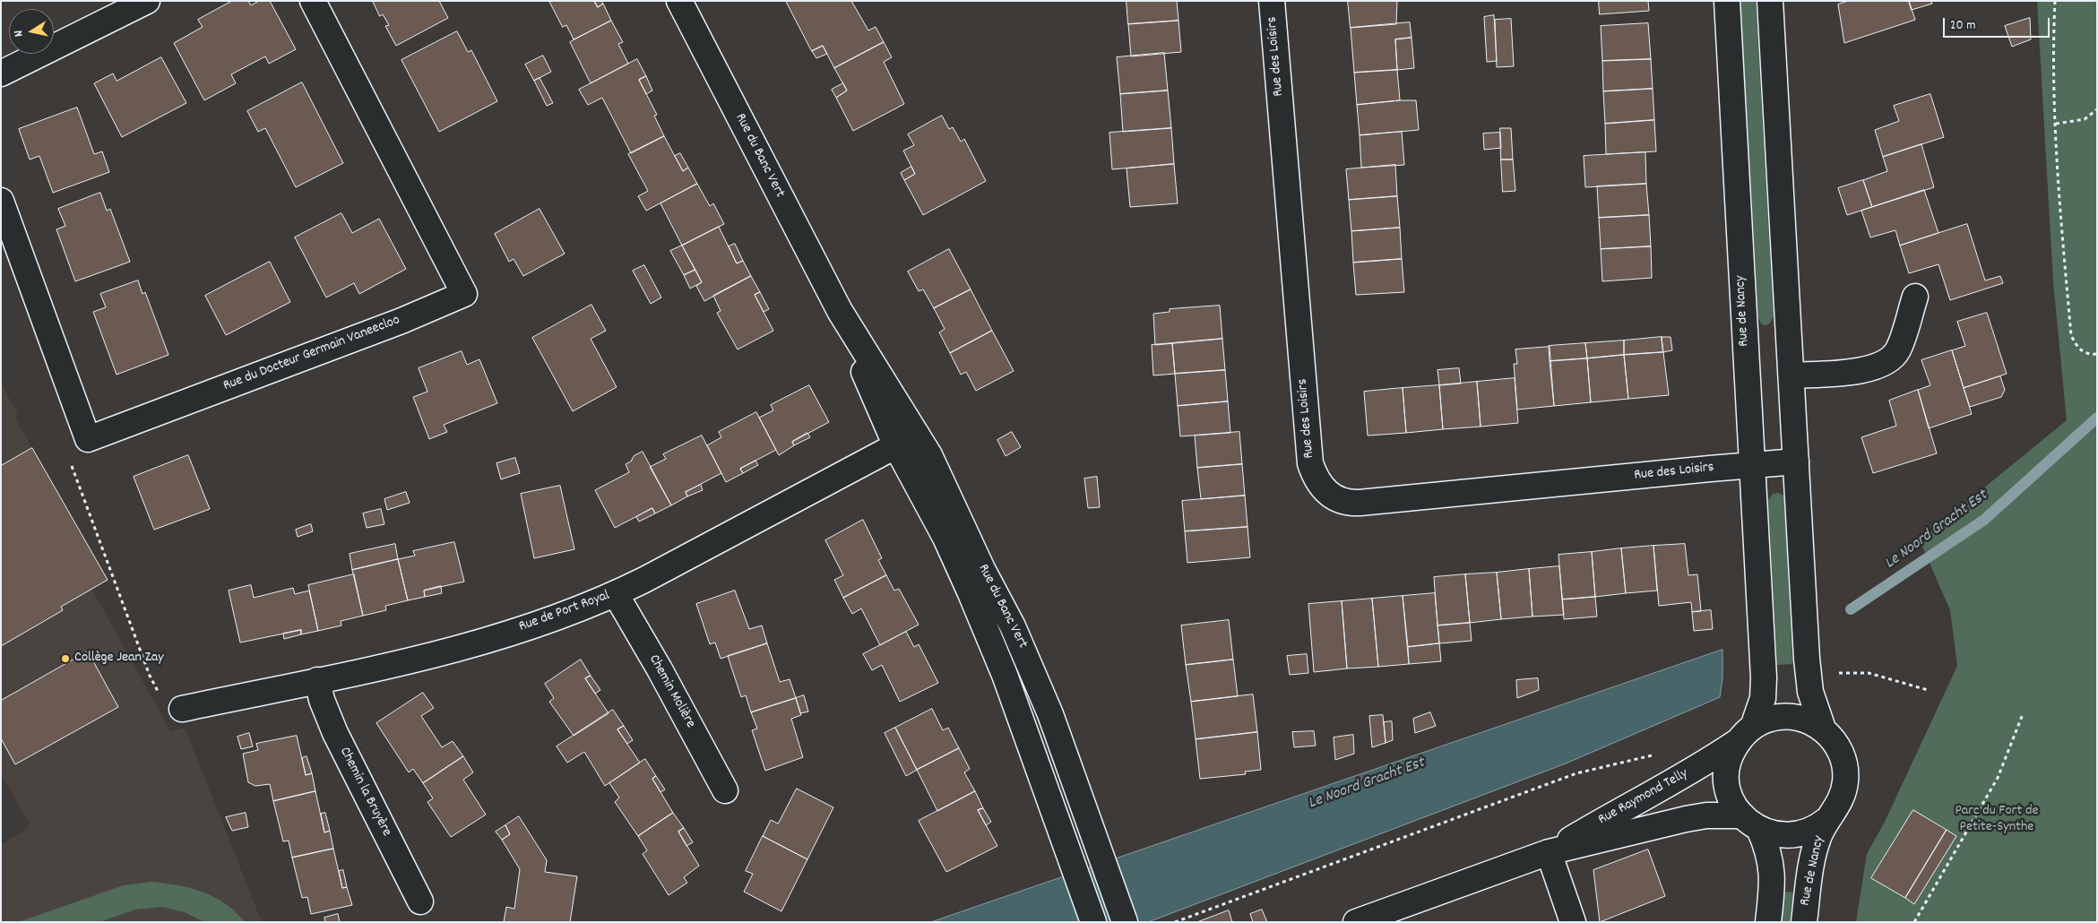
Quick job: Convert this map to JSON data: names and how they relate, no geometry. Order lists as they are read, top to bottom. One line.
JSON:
{"streets":{"street":["Rue des Loisirs","Rue du Banc Vert","Rue de Nancy","Rue du Docteur Germain Vaneecloo","Rue de Port Royal","Chemin Molière","Chemin la Bruyère","Rue Raymond Telly"]},"crossings":[["Rue des Loisirs","Rue de Nancy"],["Rue du Banc Vert","Rue de Port Royal"],["Rue de Nancy","Rue Raymond Telly"],["Rue de Port Royal","Chemin Molière"],["Rue de Port Royal","Chemin la Bruyère"]],"water":["Le Noord Gracht Est"],"parks":["Parc du Fort de Petite-Synthe"],"places":["Collège Jean Zay"],"scale_bar":"20 m","north":"left"}
